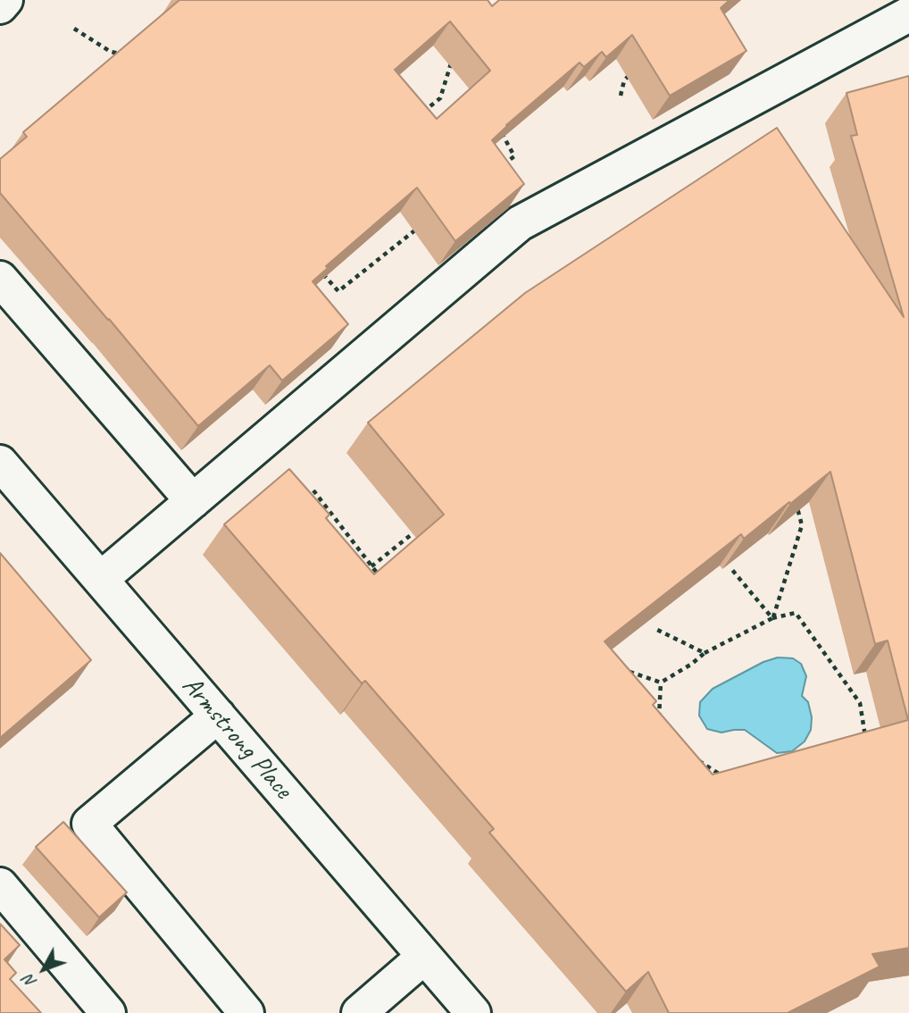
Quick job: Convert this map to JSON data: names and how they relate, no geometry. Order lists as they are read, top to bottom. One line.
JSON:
{"streets":{"street":["Armstrong Place"]},"north":"bottom left"}
